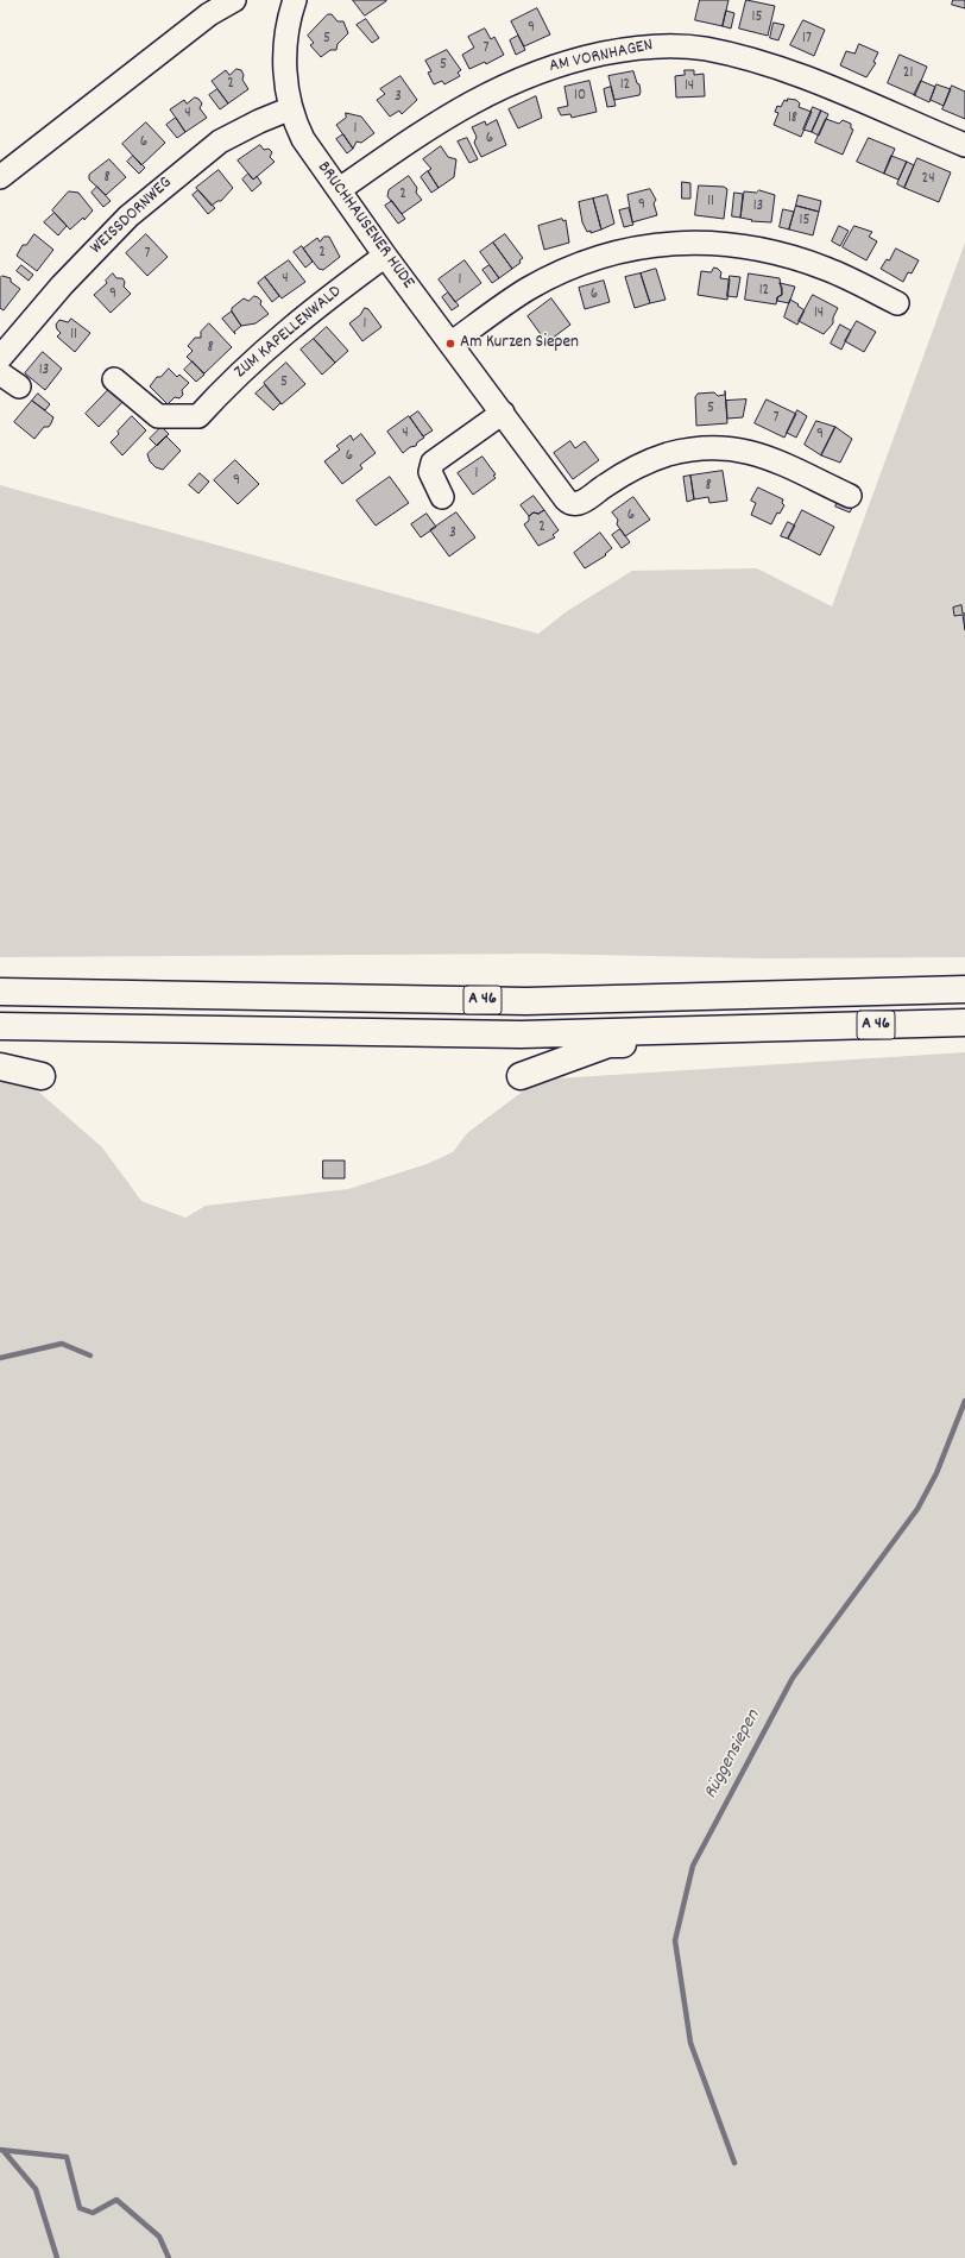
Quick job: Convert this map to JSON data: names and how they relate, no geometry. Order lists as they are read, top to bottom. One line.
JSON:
{"streets":{"highway":["A 46"],"street":["AM VORNHAGEN","WEISSDORNWEG","BRUCHHAUSENER HUDE","ZUM KAPELLENWALD"]},"crossings":[["AM VORNHAGEN","BRUCHHAUSENER HUDE"],["WEISSDORNWEG","BRUCHHAUSENER HUDE"],["BRUCHHAUSENER HUDE","ZUM KAPELLENWALD"]],"water":["Rüggensiepen"],"places":["Am Kurzen Siepen"],"house_numbers":["15","9","5","17","7","5","21","2","12","14","10","3","4","18","1","6","6","8","24","2","11","9","13","15","2","7","4","1","12","9","6","14","1","11","8","13","5","5","7","4","9","6","1","9","8","6","2","3"]}
